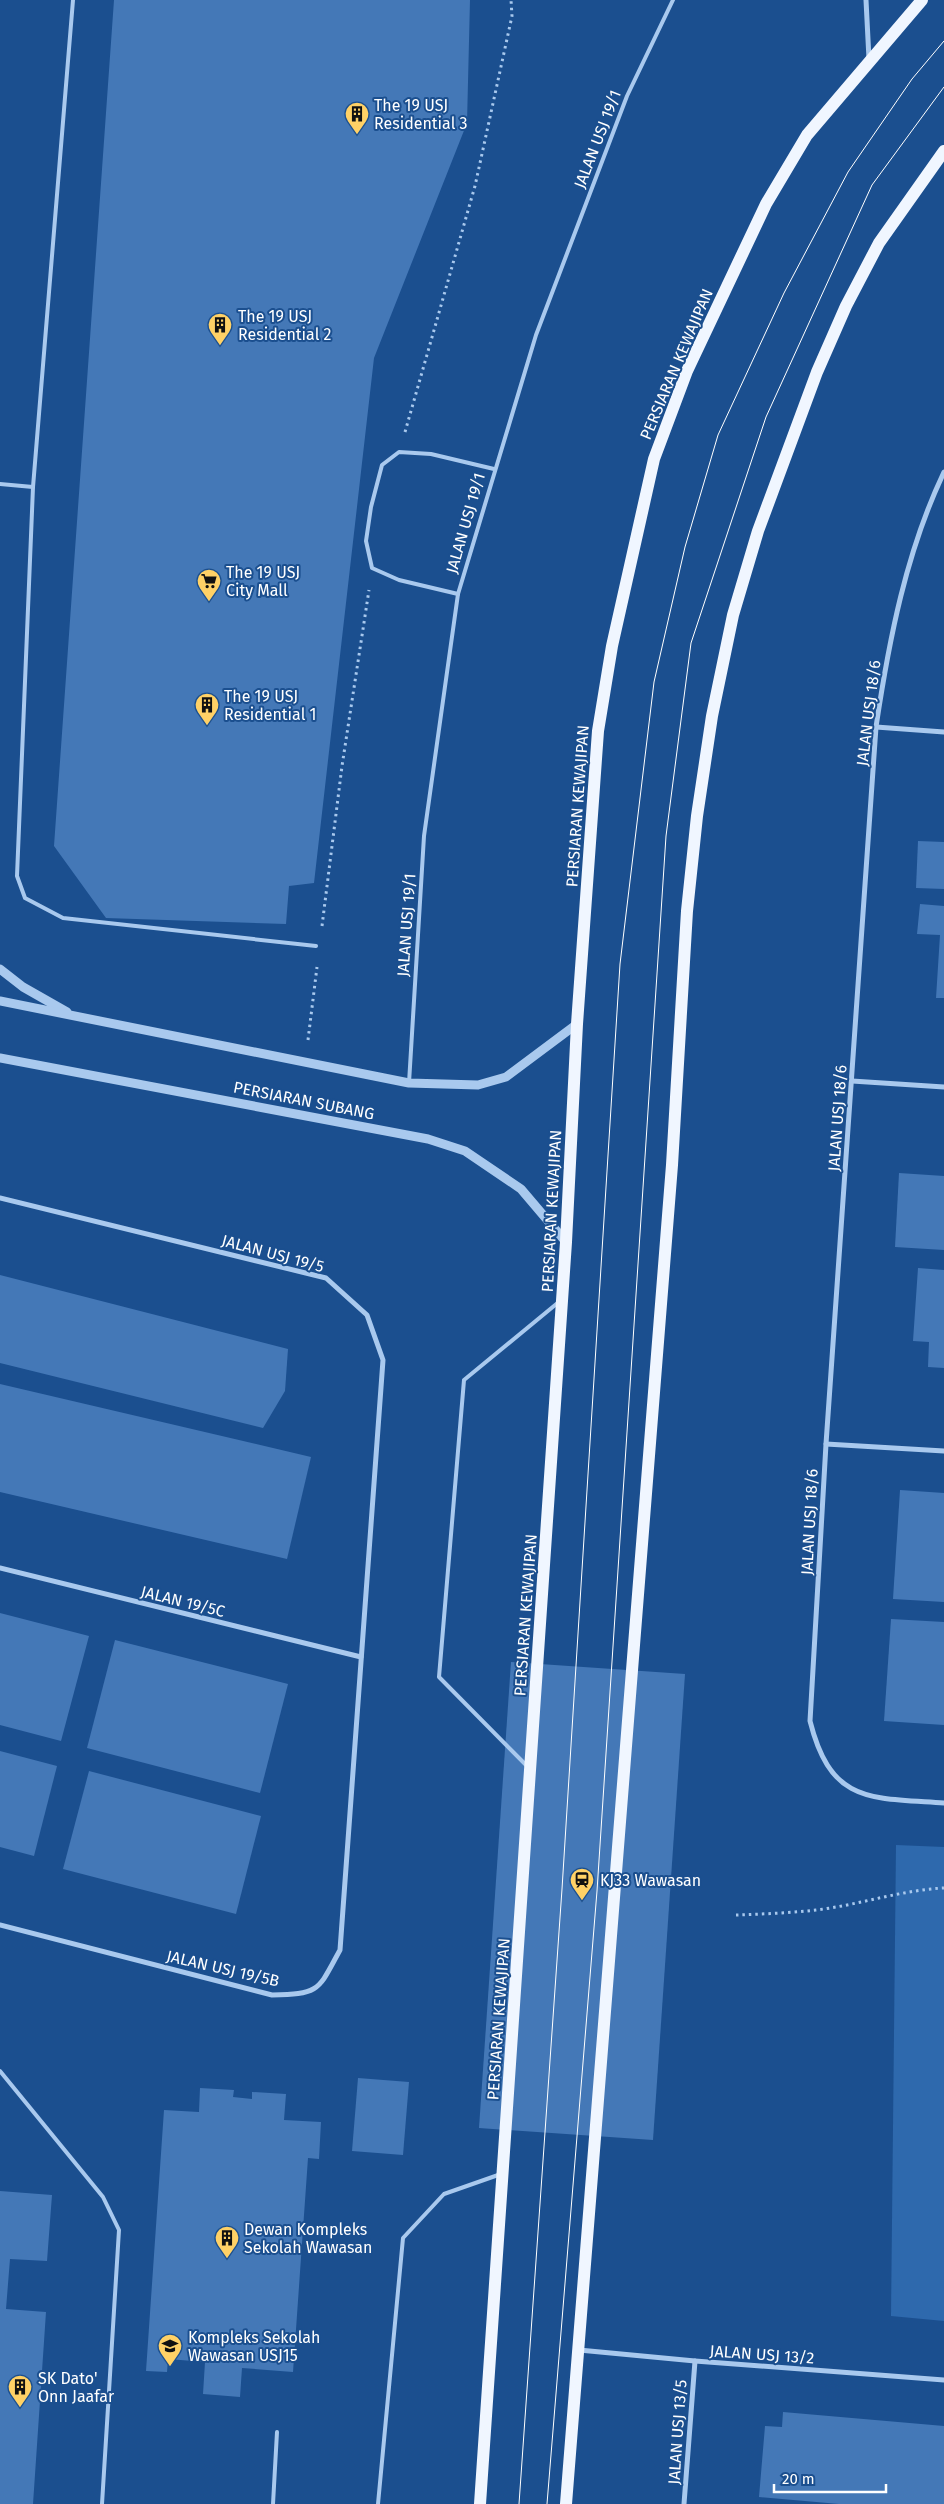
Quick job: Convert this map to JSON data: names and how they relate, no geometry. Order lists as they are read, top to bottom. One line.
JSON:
{"streets":{"main road":["PERSIARAN KEWAJIPAN"],"street":["JALAN USJ 18/6","PERSIARAN SUBANG","JALAN USJ 19/5","JALAN 19/5C","JALAN USJ 19/5B","JALAN USJ 13/2","JALAN USJ 13/5"],"lane":["JALAN USJ 19/1"]},"crossings":[["PERSIARAN KEWAJIPAN","PERSIARAN SUBANG"],["JALAN USJ 19/5","JALAN 19/5C"],["JALAN USJ 19/5","JALAN USJ 19/5B"],["JALAN 19/5C","JALAN USJ 19/5B"],["JALAN USJ 13/2","JALAN USJ 13/5"]],"places":{"building":["The 19 USJ Residential 3","The 19 USJ Residential 2","The 19 USJ Residential 1","Dewan Kompleks Sekolah Wawasan","SK Dato' Onn Jaafar"],"supermarket":["The 19 USJ City Mall"],"station":["KJ33 Wawasan"],"school or university":["Kompleks Sekolah Wawasan USJ15"]},"scale_bar":"20 m"}
